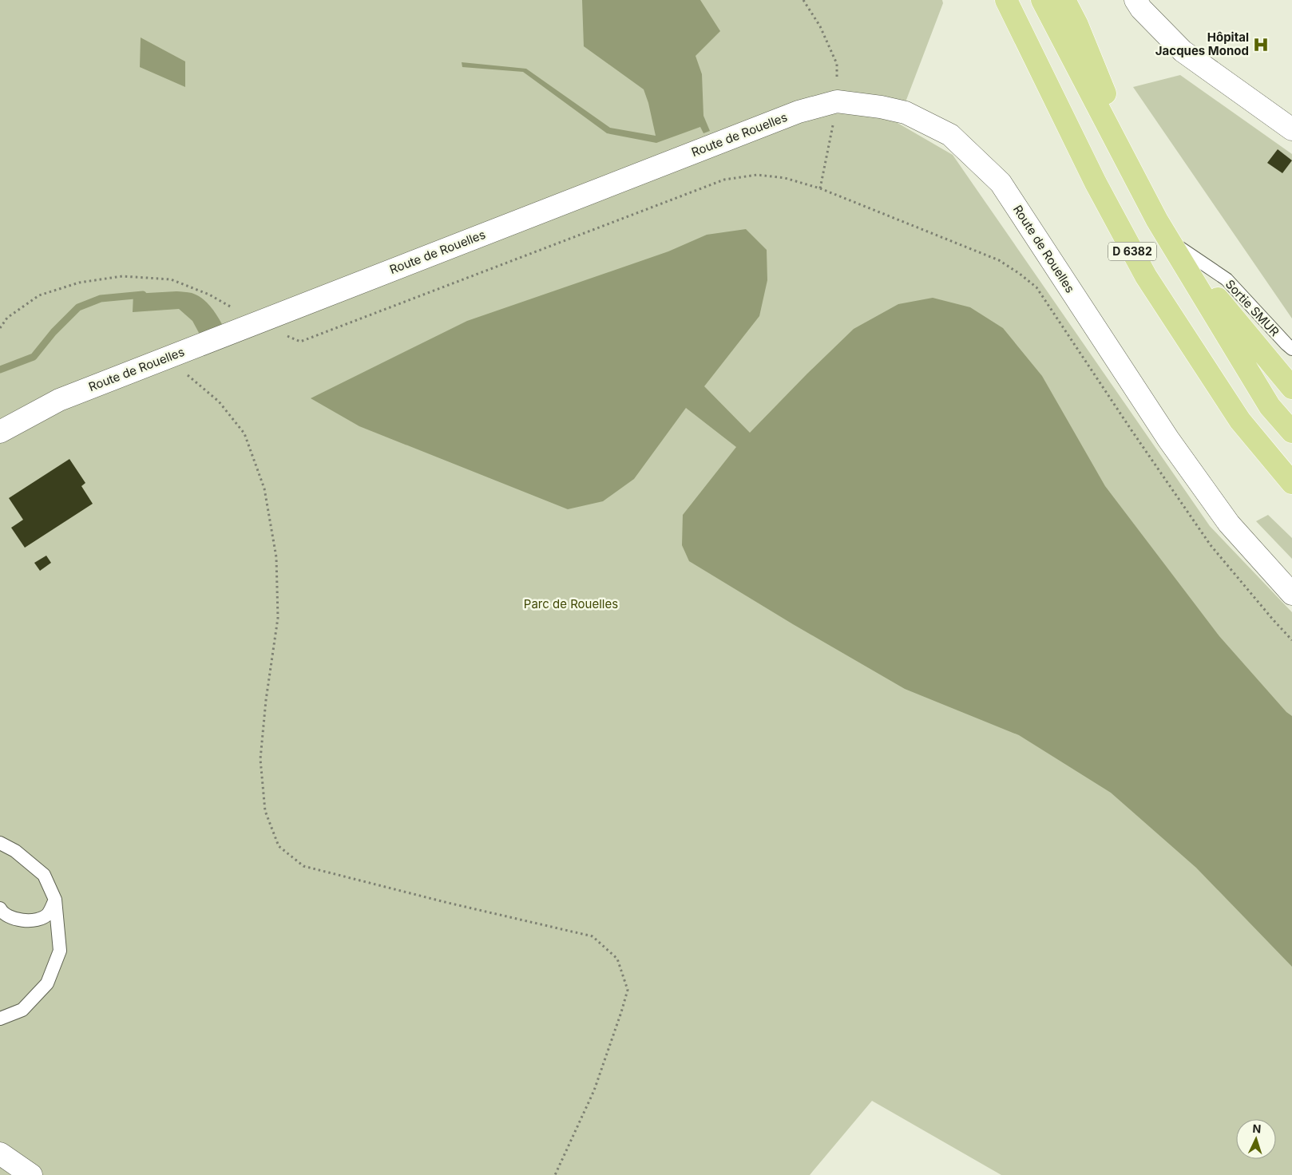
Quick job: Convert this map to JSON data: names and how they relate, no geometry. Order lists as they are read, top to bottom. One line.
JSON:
{"streets":{"highway":["D 6382"],"street":["Route de Rouelles"],"lane":["Sortie SMUR"]},"crossings":[["D 6382","Sortie SMUR"]],"parks":["Parc de Rouelles"],"places":{"hospital":["Hôpital Jacques Monod"]},"north":"top"}
